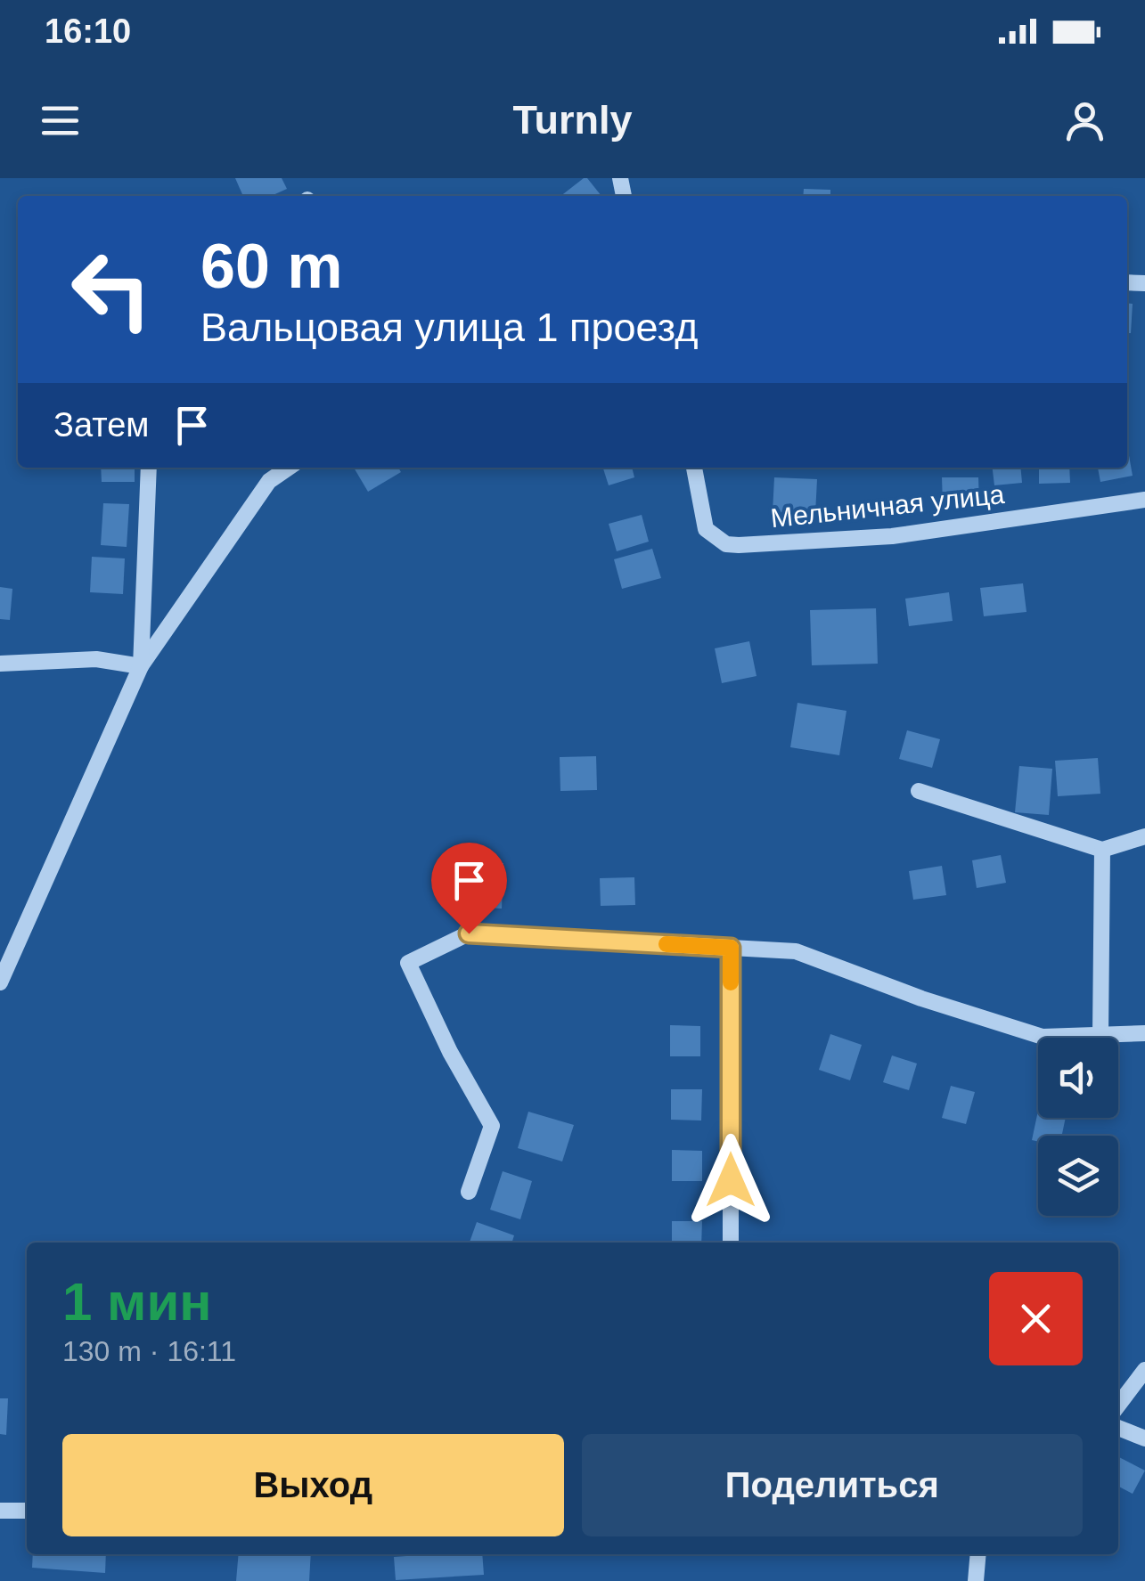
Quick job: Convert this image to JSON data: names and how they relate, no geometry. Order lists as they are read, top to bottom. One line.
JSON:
{"streets":{"street":["Мельничная улица"]},"page":{"status":"16:10","header":"Turnly","turn":["60 m","Вальцовая улица 1 проезд"],"then":"Затем","heading":["1 мин","130 m · 16:11"],"buttons":["Выход","Поделиться"]}}
